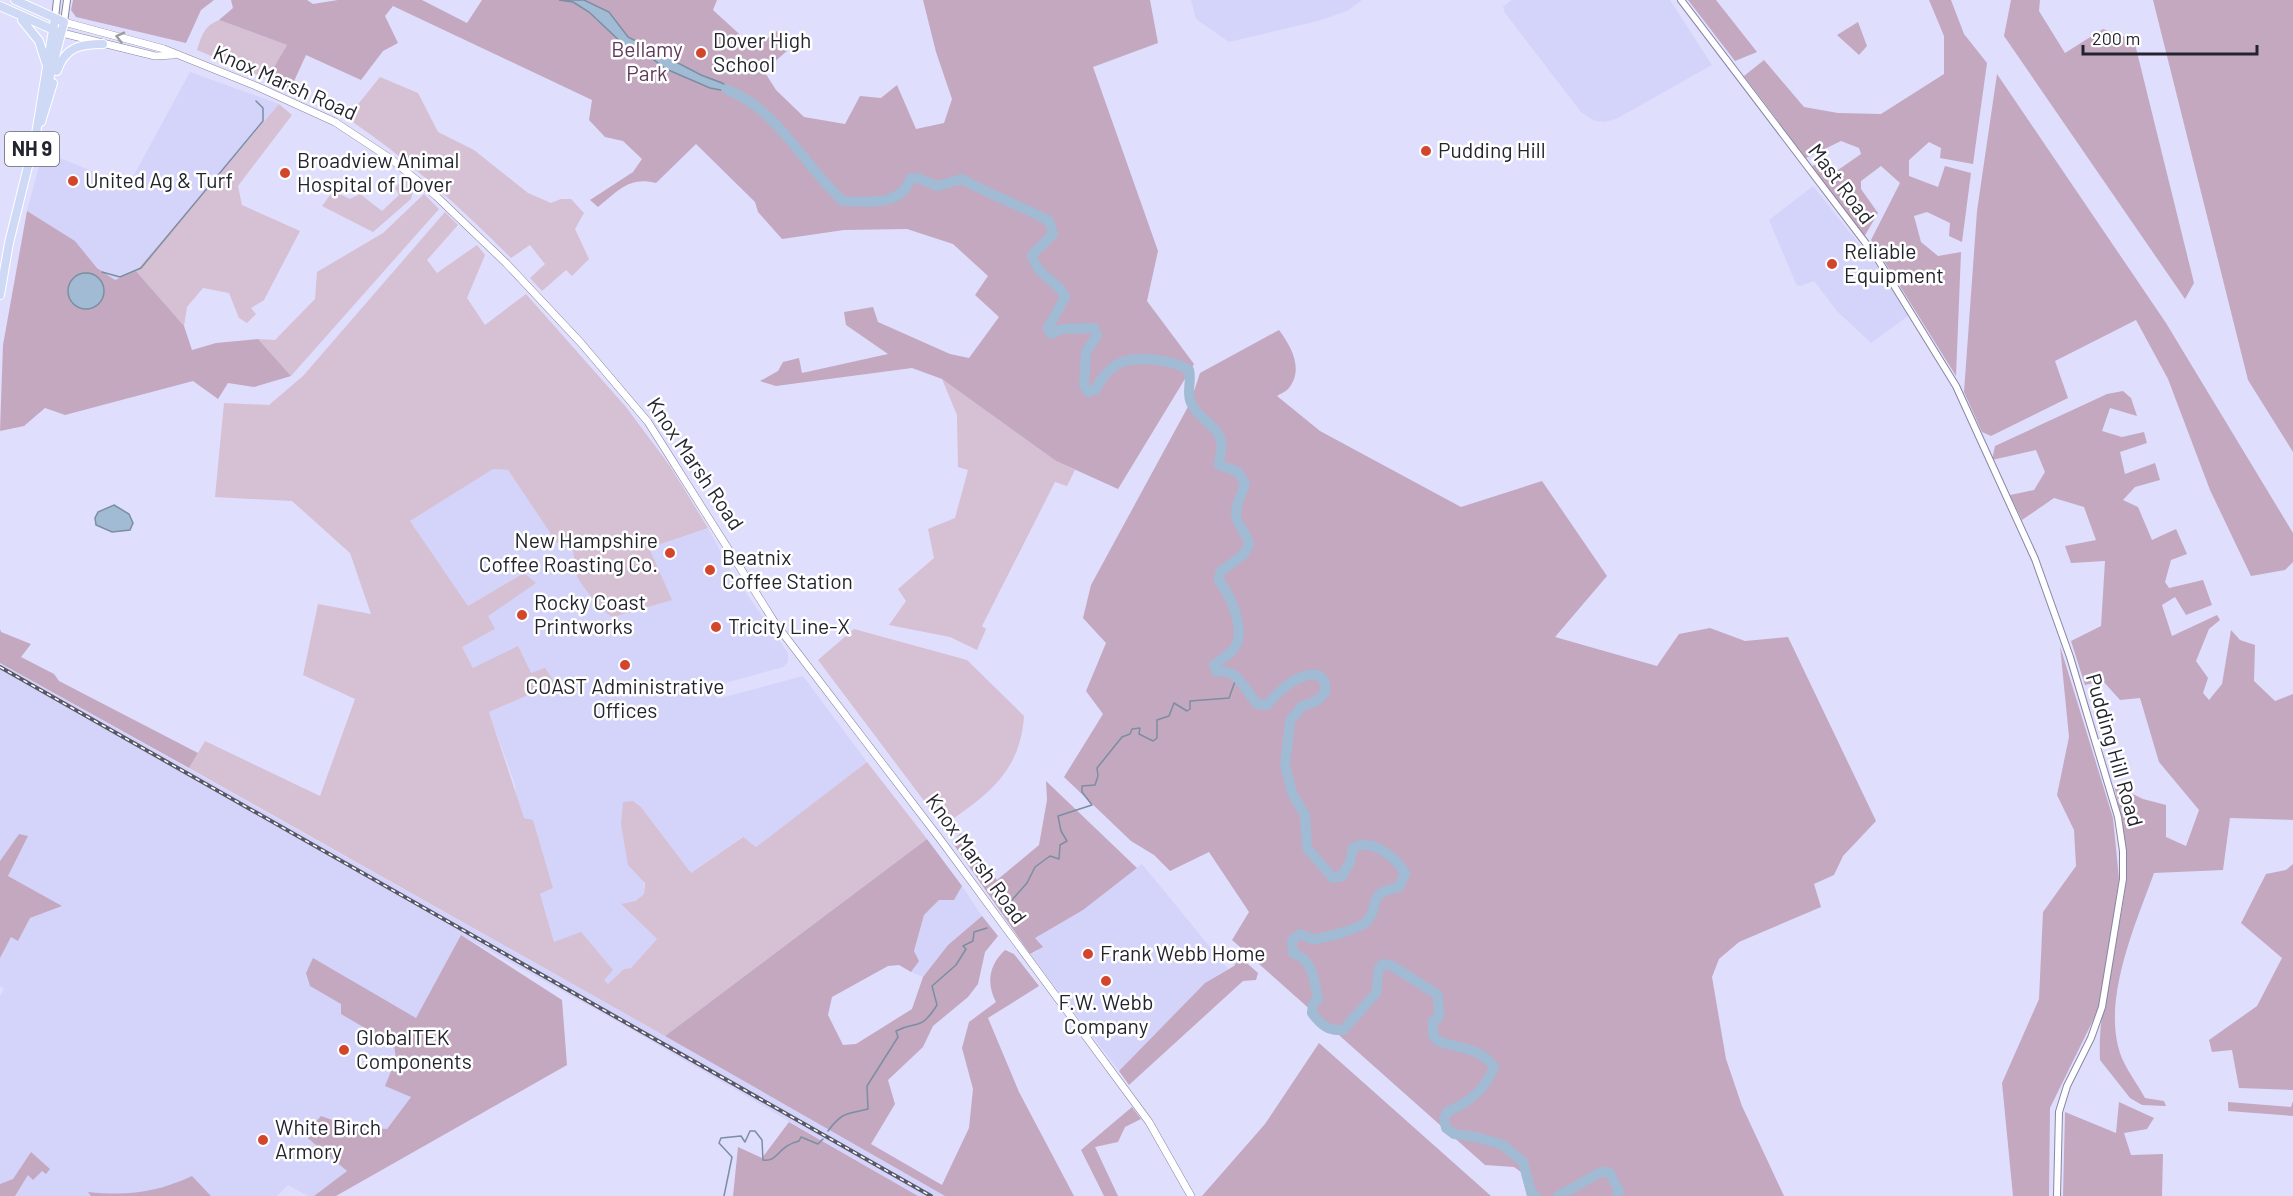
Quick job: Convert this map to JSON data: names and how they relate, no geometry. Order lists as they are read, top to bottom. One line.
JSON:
{"streets":{"main road":["Knox Marsh Road","NH 9"],"street":["Mast Road","Pudding Hill Road"]},"crossings":[["Knox Marsh Road","NH 9"],["Mast Road","Pudding Hill Road"]],"parks":["Bellamy Park"],"places":["Dover High School","Pudding Hill","Broadview Animal Hospital of Dover","United Ag & Turf","Reliable Equipment","New Hampshire Coffee Roasting Co.","Beatnix Coffee Station","Rocky Coast Printworks","Tricity Line-X","COAST Administrative Offices","Frank Webb Home","F.W. Webb Company","GlobalTEK Components","White Birch Armory"],"scale_bar":"200 m"}
